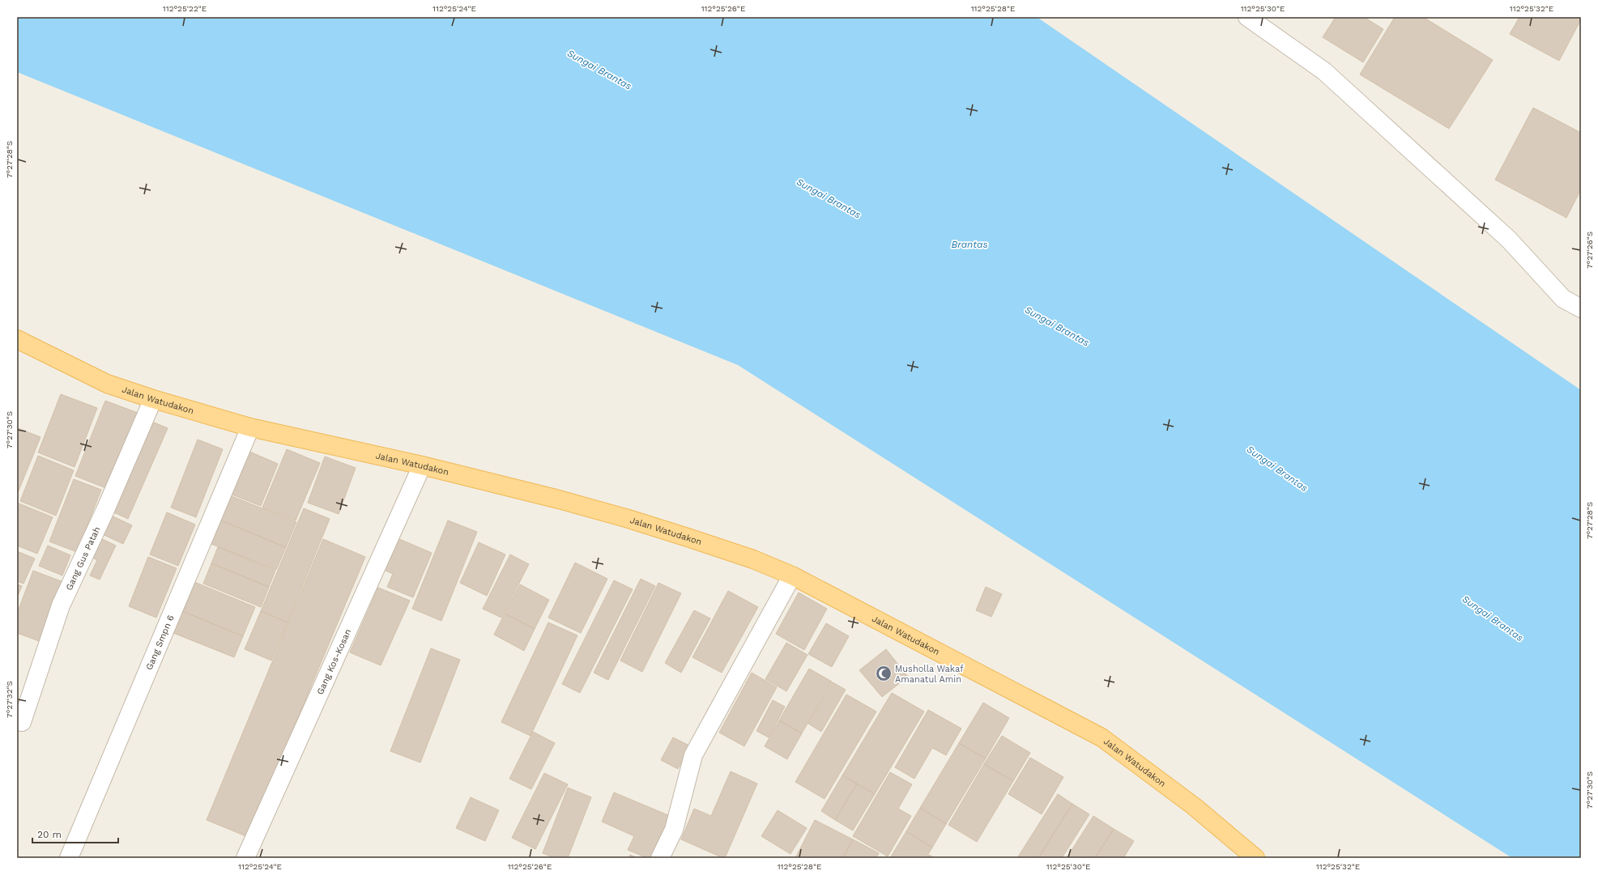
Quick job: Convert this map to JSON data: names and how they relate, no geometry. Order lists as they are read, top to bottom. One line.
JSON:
{"streets":{"main road":["Jalan Watudakon"],"street":["Gang Gus Patah","Gang Smpn 6","Gang Kos-Kosan"]},"crossings":[["Jalan Watudakon","Gang Gus Patah"],["Jalan Watudakon","Gang Smpn 6"],["Jalan Watudakon","Gang Kos-Kosan"]],"water":["Sungai Brantas","Brantas"],"places":{"mosque":["Musholla Wakaf Amanatul Amin"]},"scale_bar":"20 m","coordinates":["112°25'22\"E","112°25'24\"E","112°25'26\"E","112°25'28\"E","112°25'30\"E","112°25'32\"E","7°27'28\"S","7°27'26\"S","7°27'30\"S","7°27'32\"S"]}
